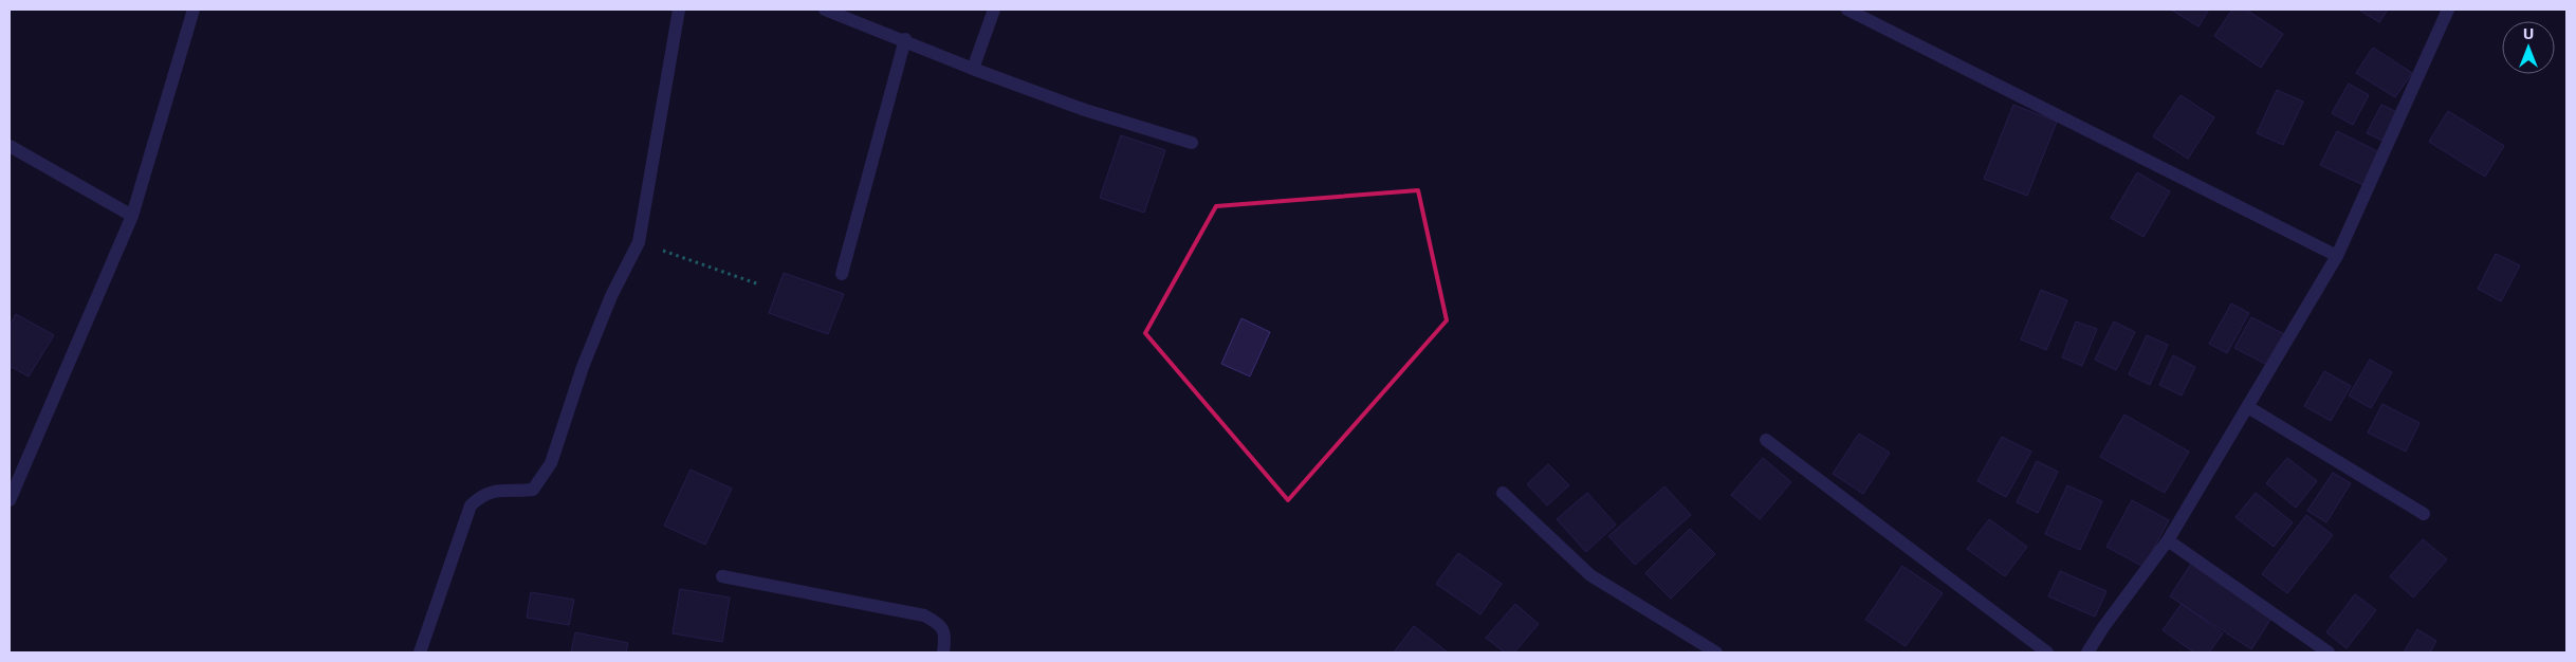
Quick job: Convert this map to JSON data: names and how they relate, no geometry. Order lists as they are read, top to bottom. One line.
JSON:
{"north":"top"}
